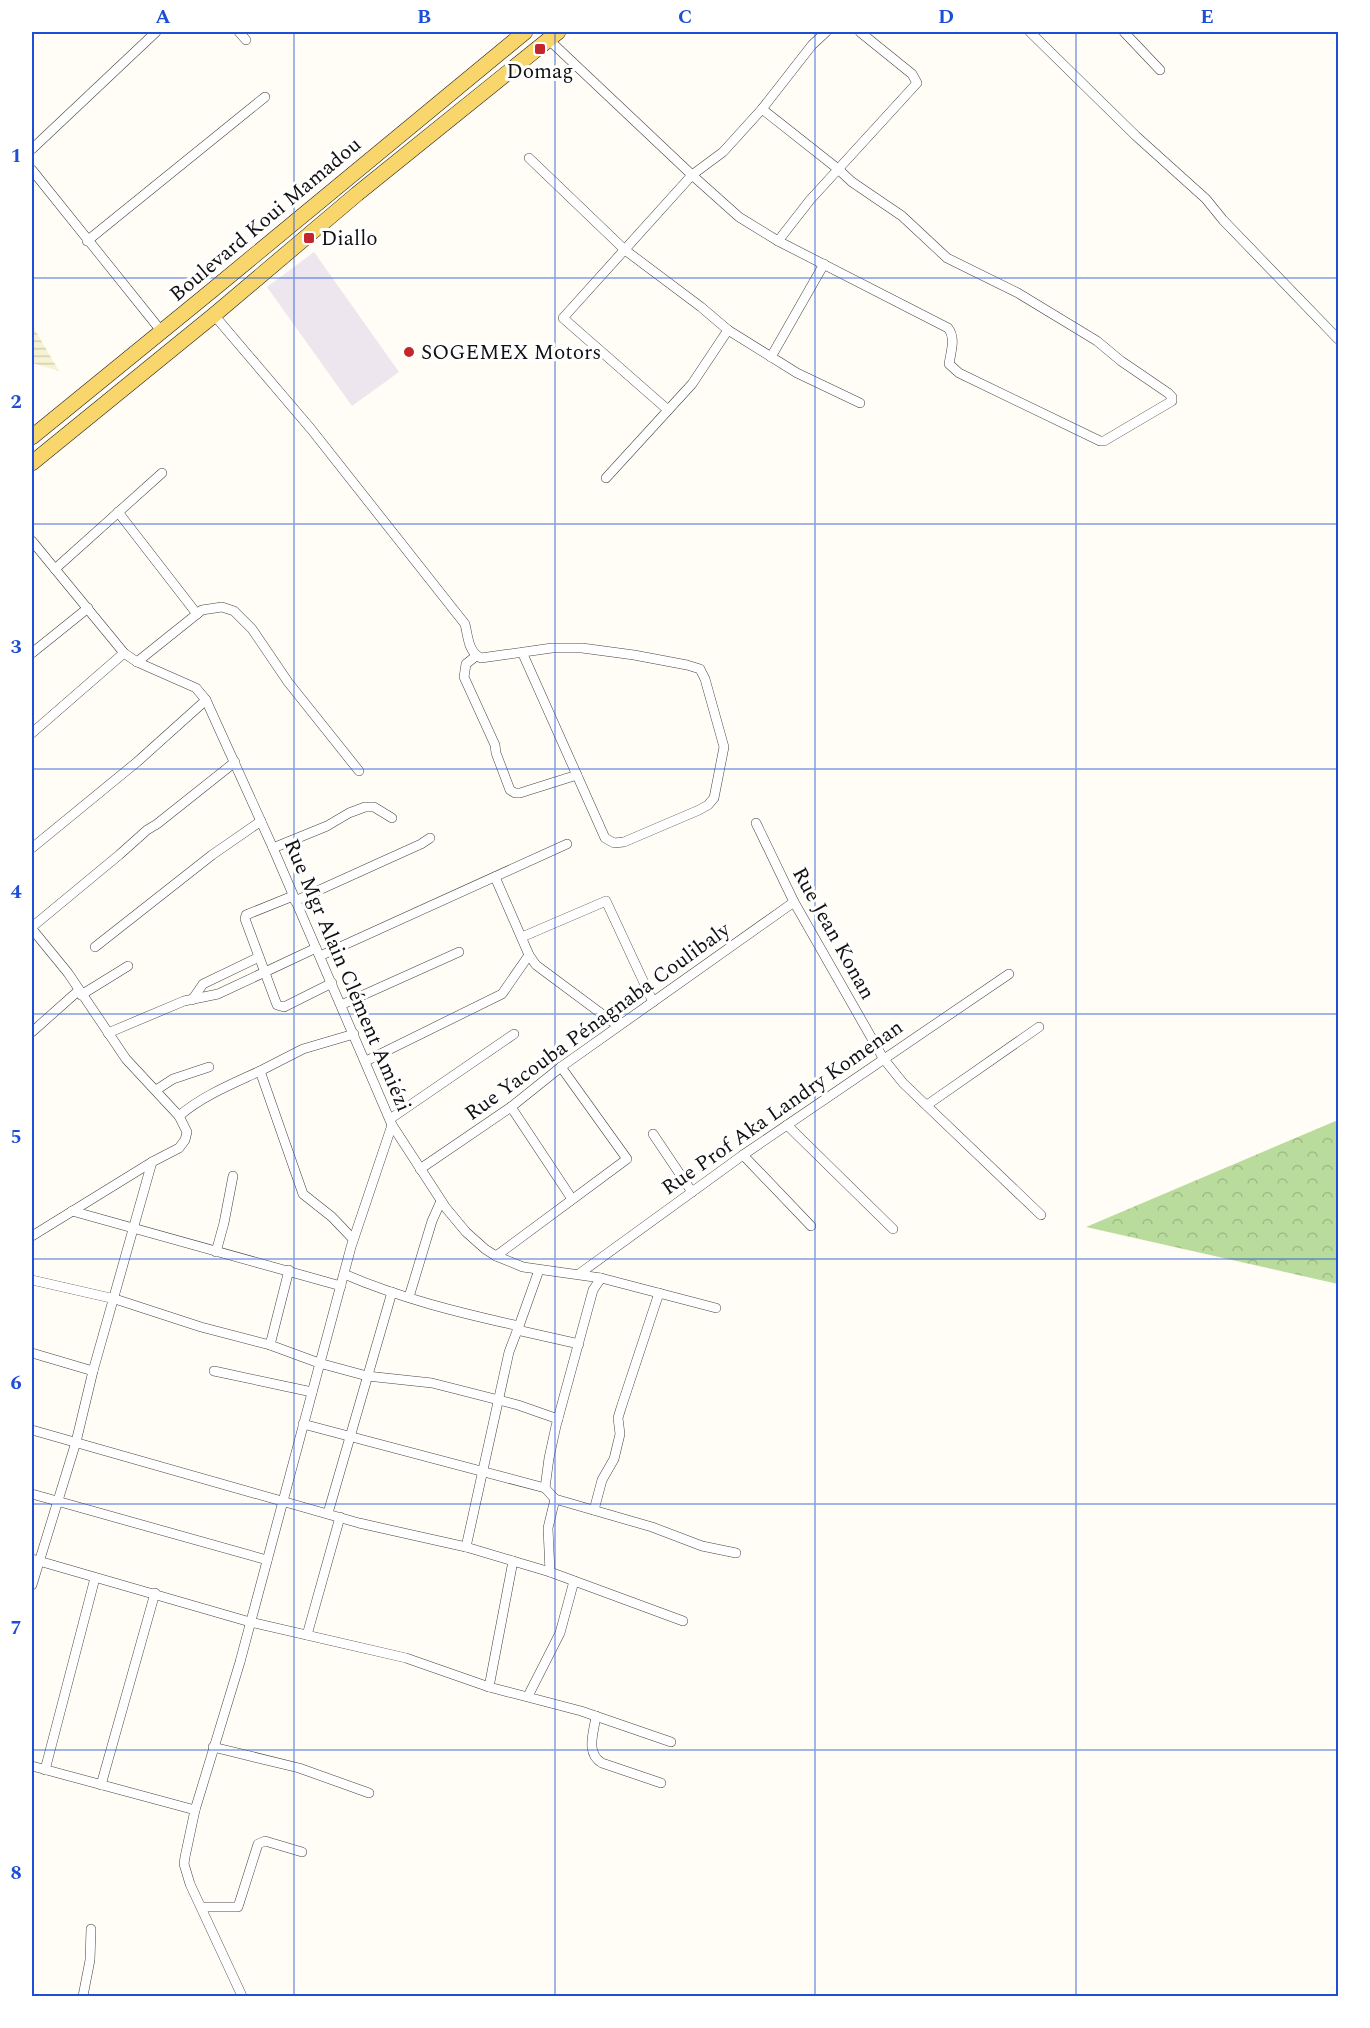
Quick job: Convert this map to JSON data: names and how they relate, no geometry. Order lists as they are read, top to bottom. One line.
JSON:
{"streets":{"main road":["Boulevard Koui Mamadou"],"street":["Rue Jean Konan","Rue Mgr Alain Clément Amiézi","Rue Yacouba Pénagnaba Coulibaly","Rue Prof Aka Landry Komenan"]},"crossings":[["Rue Jean Konan","Rue Yacouba Pénagnaba Coulibaly"],["Rue Jean Konan","Rue Prof Aka Landry Komenan"],["Rue Mgr Alain Clément Amiézi","Rue Yacouba Pénagnaba Coulibaly"],["Rue Mgr Alain Clément Amiézi","Rue Prof Aka Landry Komenan"]],"places":{"transit":["Domag","Diallo"],"other":["SOGEMEX Motors"]},"grid":{"columns":["A","B","C","D","E"],"rows":["1","2","3","4","5","6","7","8"]}}
